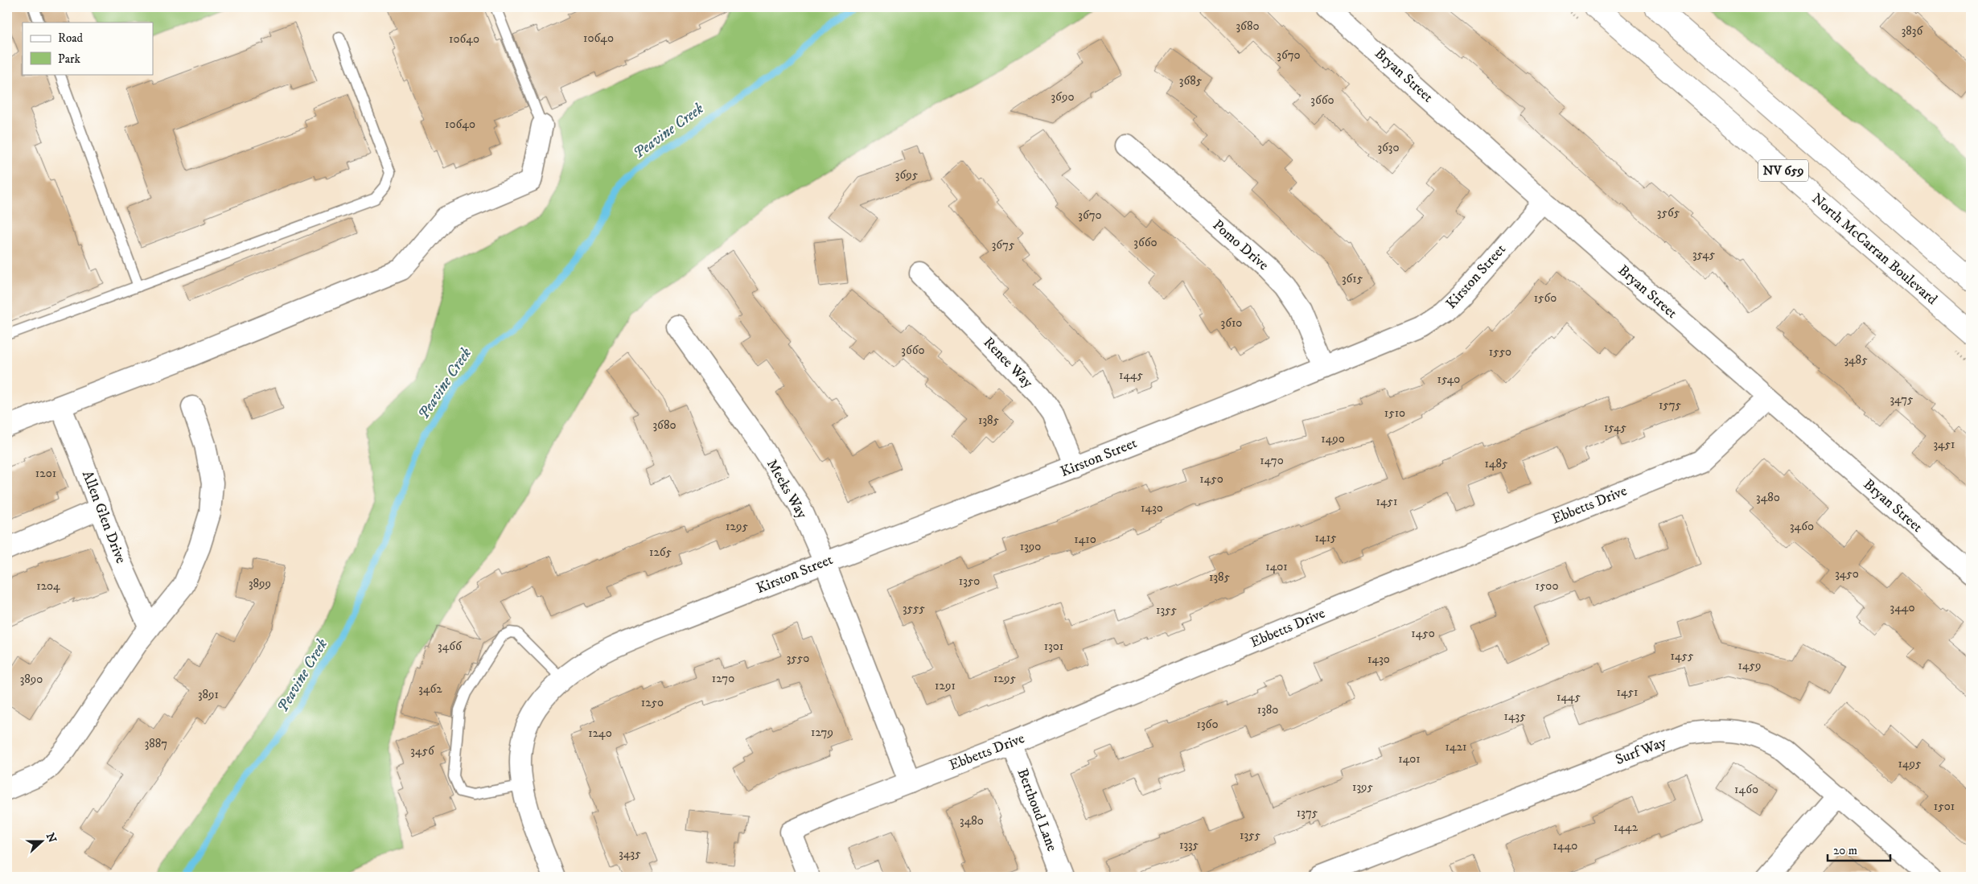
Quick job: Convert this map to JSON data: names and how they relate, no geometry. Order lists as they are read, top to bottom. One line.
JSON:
{"streets":{"main road":["NV 659","North McCarran Boulevard"],"street":["Bryan Street","Pomo Drive","Kirston Street","Renee Way","Meeks Way","Ebbetts Drive","Allen Glen Drive","Surf Way","Berthoud Lane"]},"crossings":[["Bryan Street","Kirston Street"],["Bryan Street","Ebbetts Drive"],["Pomo Drive","Kirston Street"],["Kirston Street","Renee Way"],["Kirston Street","Meeks Way"],["Meeks Way","Ebbetts Drive"],["Ebbetts Drive","Berthoud Lane"]],"water":["Peavine Creek"],"house_numbers":["3680","3836","10640","10640","3670","3685","3690","3660","10640","3630","3695","3565","3670","3660","3675","3545","3615","1560","3610","3660","1550","3485","1445","1540","3475","1575","1510","1385","3680","1545","1490","3451","1470","1485","1201","1450","3480","1451","1430","1295","3460","1415","1410","1390","1265","1401","3450","1385","1350","3899","1204","1500","3440","3555","1355","1450","3466","1301","1455","3550","1430","1459","1270","1295","3890","1291","3462","1451","3891","1445","1250","1380","1435","1360","1279","1240","3887","1421","3456","1401","1495","1395","1460","1501","1375","3480","1442","1355","1335","1440","3435"],"legend":["Road","Park"],"scale_bar":"20 m","north":"right"}
